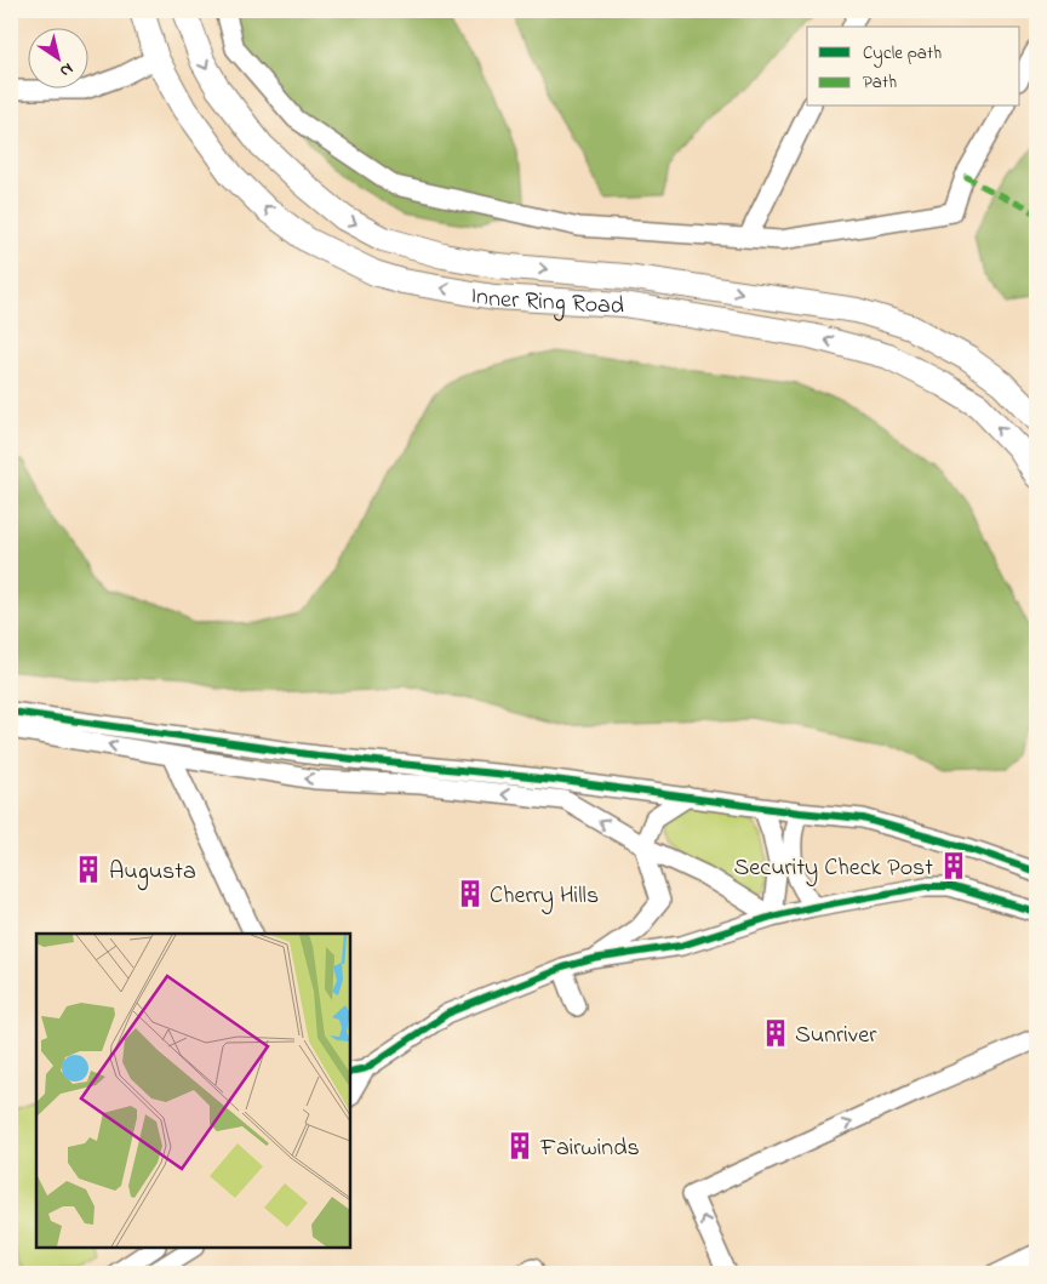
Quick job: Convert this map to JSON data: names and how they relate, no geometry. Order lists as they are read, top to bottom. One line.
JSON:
{"streets":{"main road":["Inner Ring Road"]},"places":{"building":["Security Check Post","Augusta","Cherry Hills","Sunriver","Fairwinds"]},"legend":["Cycle path","Path"],"north":"bottom right"}
